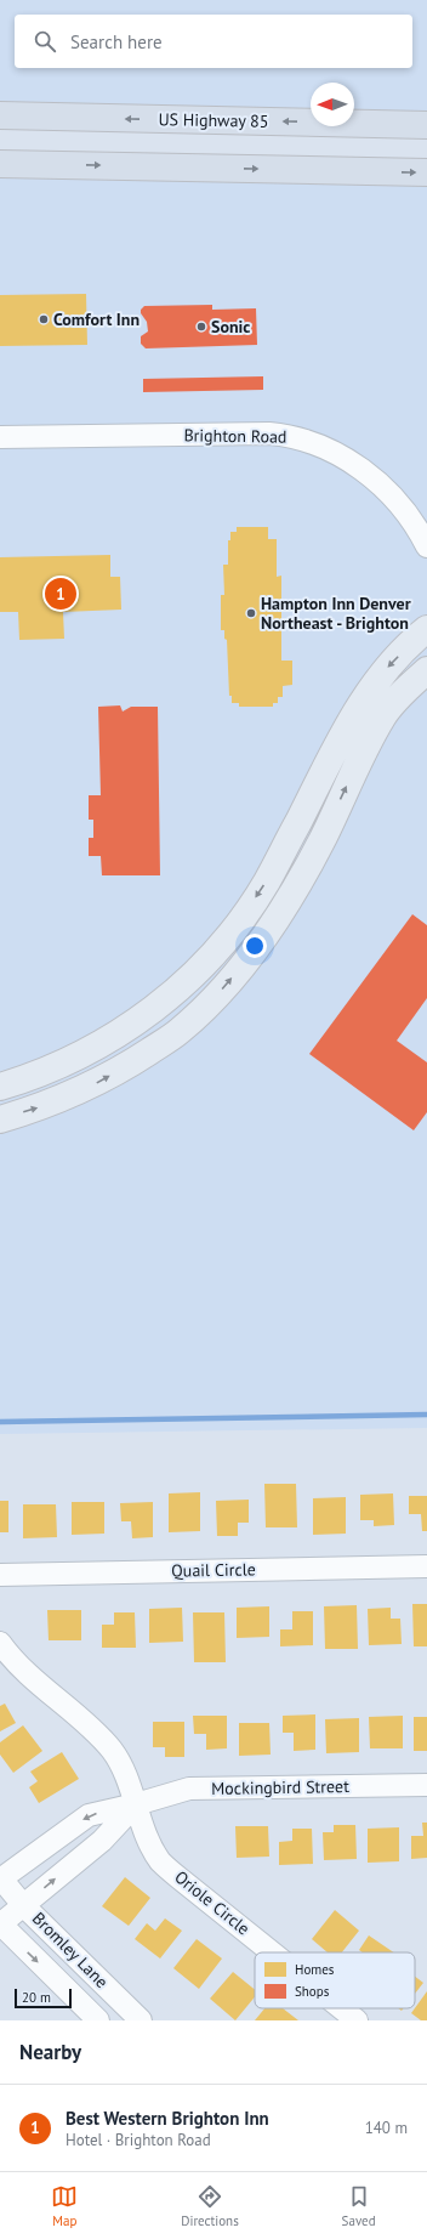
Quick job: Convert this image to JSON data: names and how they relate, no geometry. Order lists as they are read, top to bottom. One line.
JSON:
{"streets":{"highway":["US Highway 85"],"street":["Brighton Road","Quail Circle","Mockingbird Street","Oriole Circle","Bromley Lane"]},"crossings":[["Mockingbird Street","Oriole Circle"],["Mockingbird Street","Bromley Lane"]],"places":["Comfort Inn","Sonic","Hampton Inn Denver Northeast - Brighton"],"legend":["Homes","Shops"],"scale_bar":"20 m","north":"left","page":{"search":"Search here","pins":"1","scale":"20 m","heading":"Nearby","list":[{"mark":"1","name":"Best Western Brighton Inn","note":"Hotel · Brighton Road","value":"140 m"}],"nav":["Map","Directions","Saved"]}}
